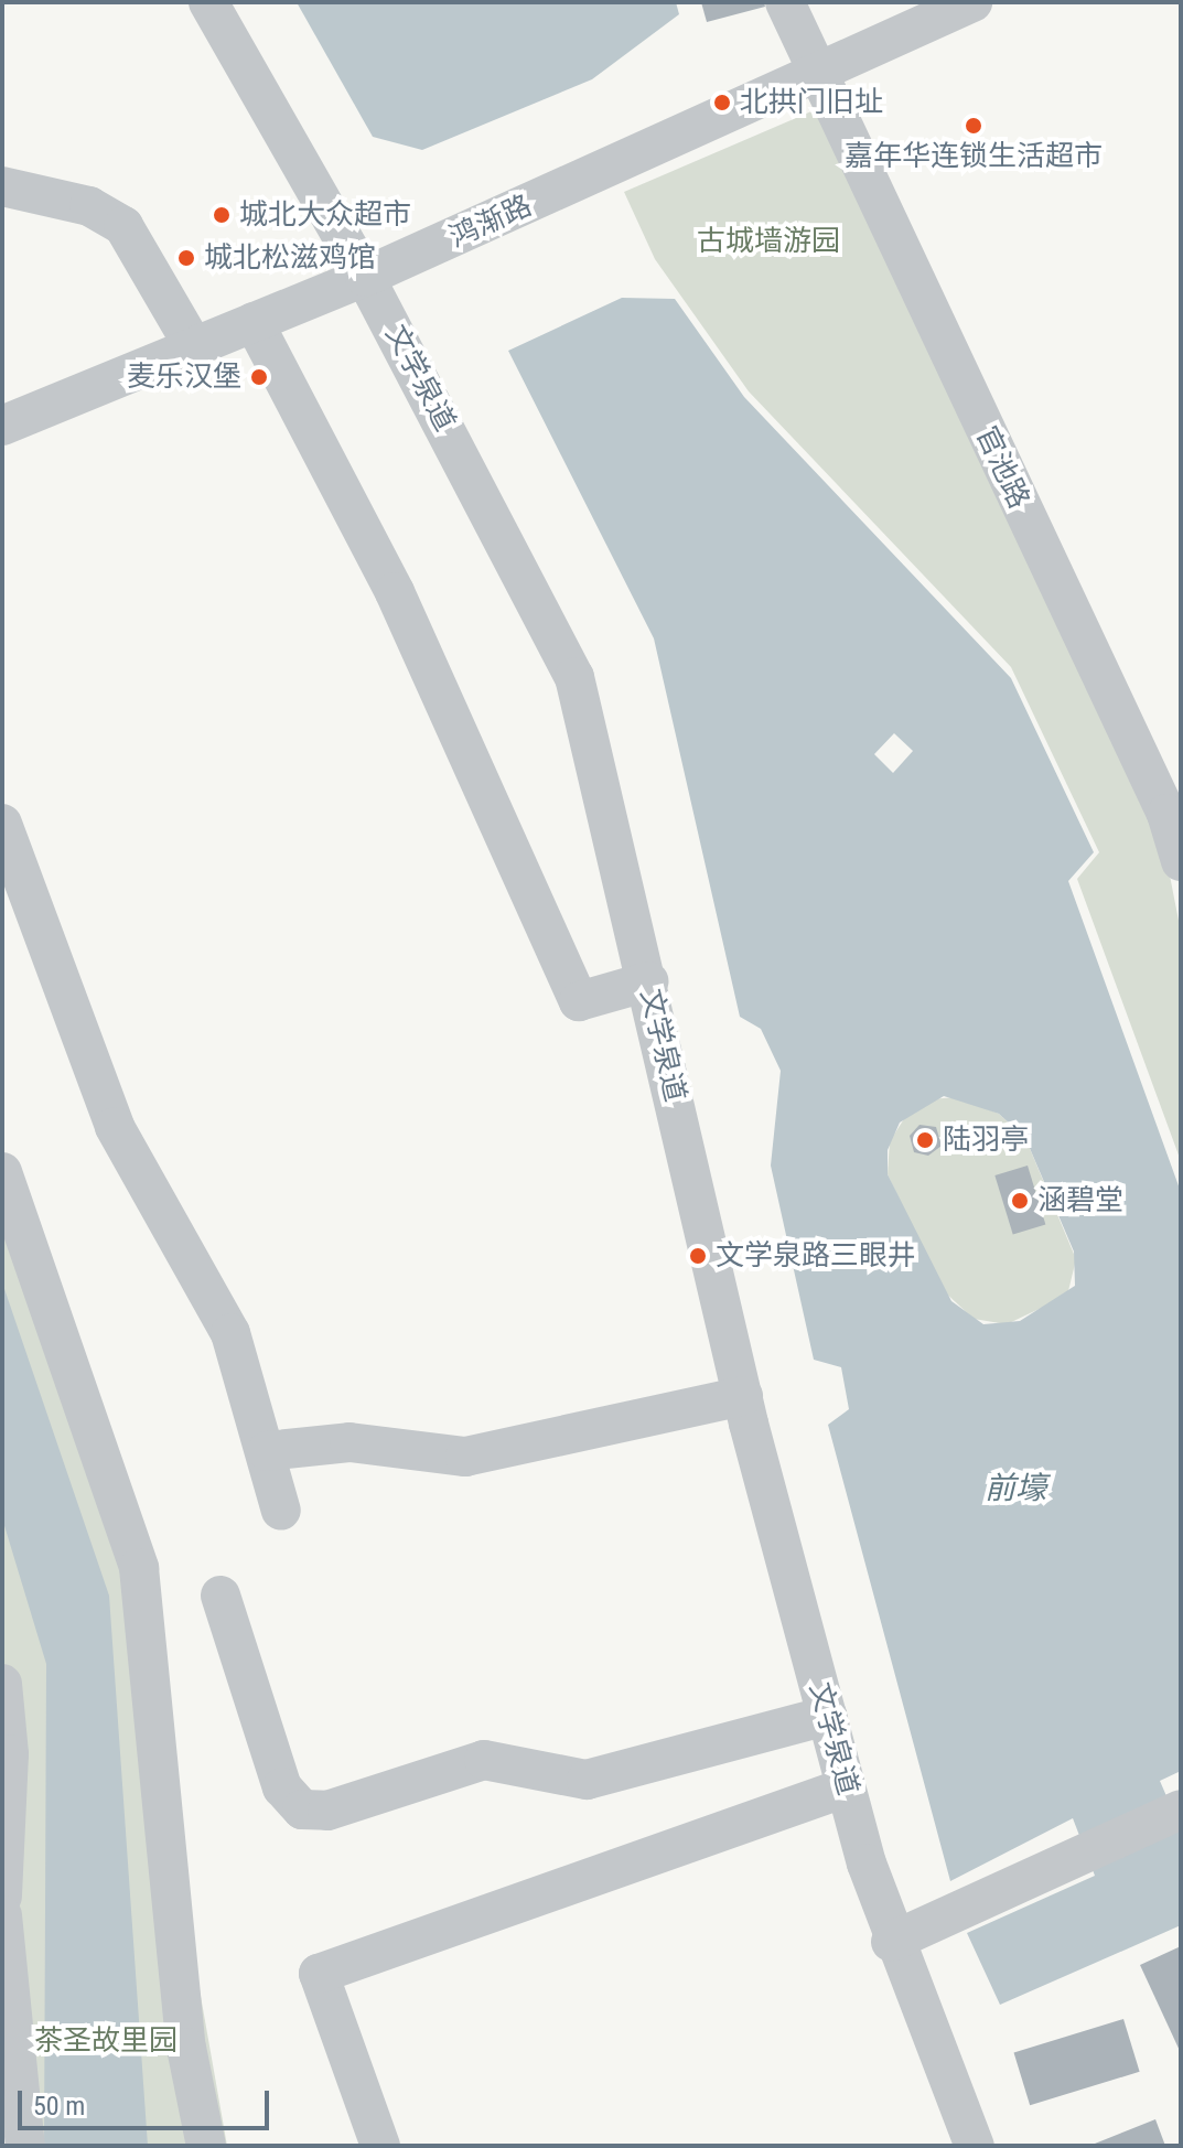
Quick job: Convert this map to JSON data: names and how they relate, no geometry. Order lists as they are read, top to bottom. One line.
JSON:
{"streets":{"street":["鸿渐路","文学泉道","官池路"]},"crossings":[["鸿渐路","文学泉道"],["鸿渐路","官池路"]],"water":["前壕"],"parks":["古城墙游园","茶圣故里园"],"places":["北拱门旧址","嘉年华连锁生活超市","城北大众超市","城北松滋鸡馆","麦乐汉堡","陆羽亭","涵碧堂","文学泉路三眼井"],"scale_bar":"50 m"}
